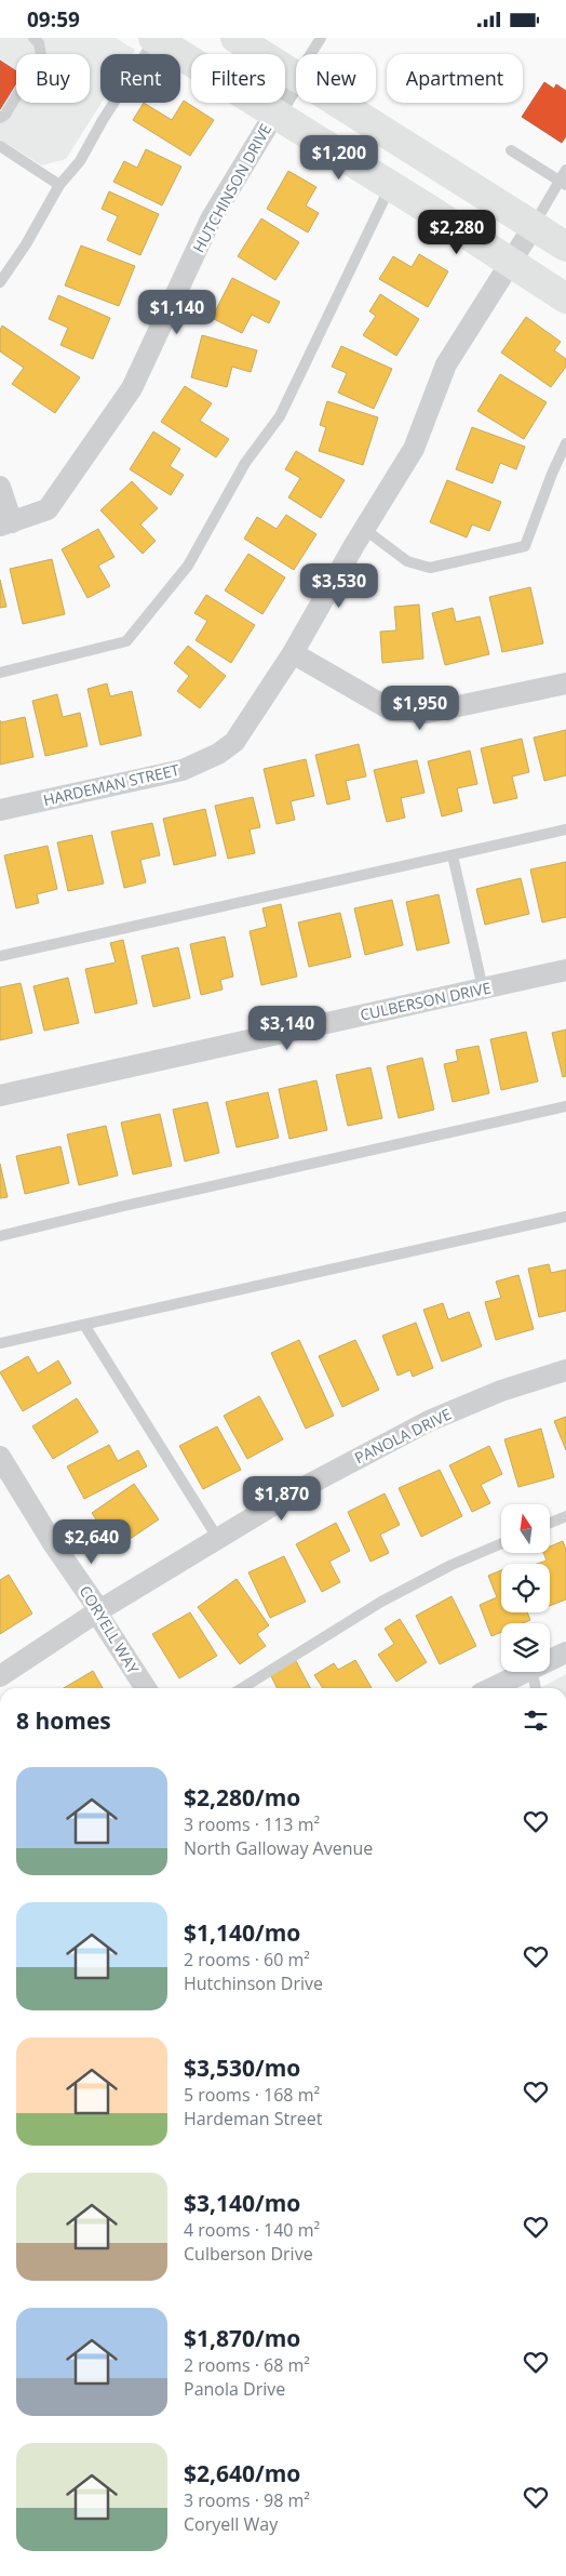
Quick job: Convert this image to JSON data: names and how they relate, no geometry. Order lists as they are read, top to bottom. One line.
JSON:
{"streets":{"street":["HUTCHINSON DRIVE","HARDEMAN STREET","CULBERSON DRIVE","PANOLA DRIVE","CORYELL WAY"]},"crossings":[["PANOLA DRIVE","CORYELL WAY"]],"north":"top","page":{"status":"09:59","chip":["Buy","Rent","Filters","New","Apartment"],"price":["$1,200","$2,280","$1,140","$3,530","$1,950","$3,140","$1,870","$2,640"],"heading":"8 homes","list":[{"name":"$2,280/mo","note":"3 rooms · 113 m² · North Galloway Avenue"},{"name":"$1,140/mo","note":"2 rooms · 60 m² · Hutchinson Drive"},{"name":"$3,530/mo","note":"5 rooms · 168 m² · Hardeman Street"},{"name":"$3,140/mo","note":"4 rooms · 140 m² · Culberson Drive"},{"name":"$1,870/mo","note":"2 rooms · 68 m² · Panola Drive"},{"name":"$2,640/mo","note":"3 rooms · 98 m² · Coryell Way"}]}}
